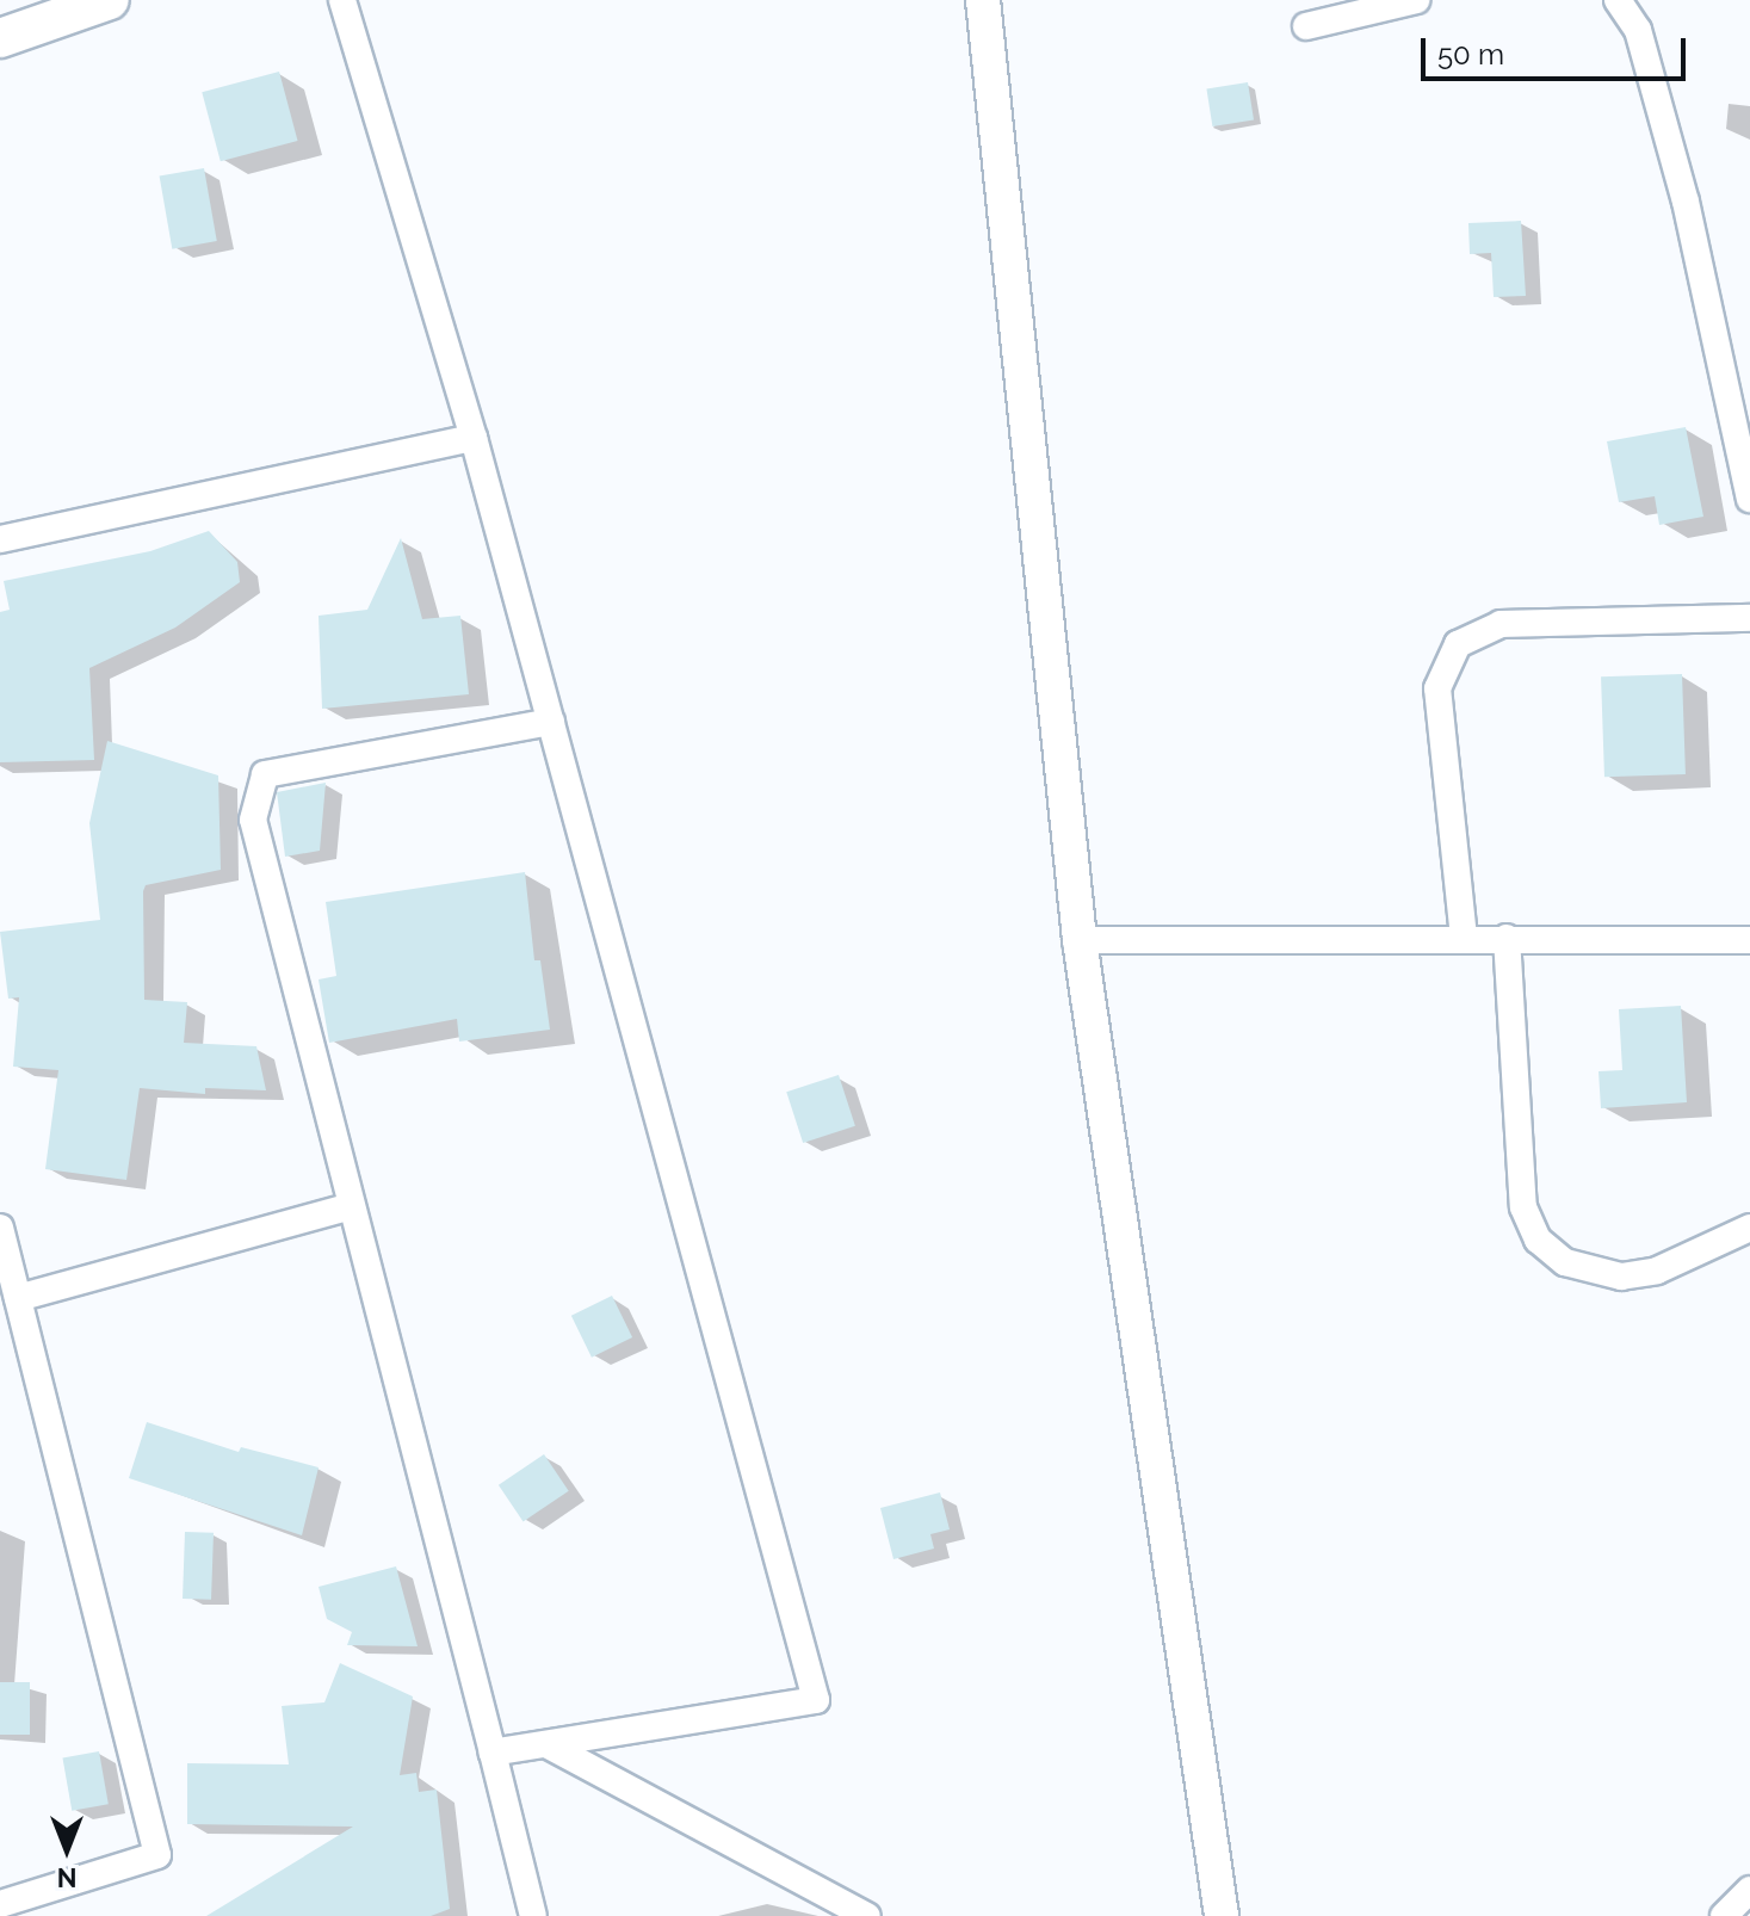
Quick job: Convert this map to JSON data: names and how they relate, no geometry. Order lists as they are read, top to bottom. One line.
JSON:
{"scale_bar":"50 m","north":"bottom"}
